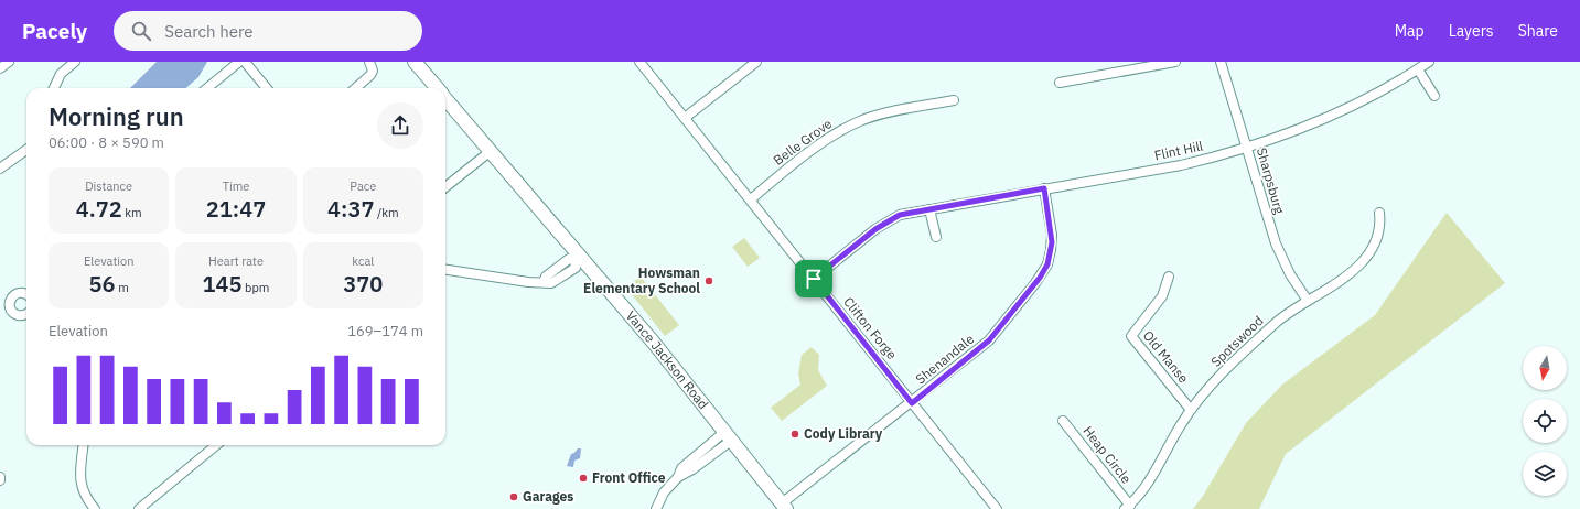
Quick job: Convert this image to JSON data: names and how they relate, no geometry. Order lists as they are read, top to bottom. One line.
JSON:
{"streets":{"main road":["Vance Jackson Road"],"street":["Belle Grove","Flint Hill","Sharpsburg","Clifton Forge","Spotswood","Old Manse","Shenandale","Heap Circle"]},"crossings":[["Belle Grove","Clifton Forge"],["Flint Hill","Sharpsburg"],["Flint Hill","Clifton Forge"],["Flint Hill","Shenandale"],["Sharpsburg","Spotswood"],["Clifton Forge","Shenandale"],["Spotswood","Old Manse"],["Spotswood","Heap Circle"],["Shenandale","Vance Jackson Road"]],"places":["Howsman Elementary School","Cody Library","Front Office","Garages"],"north":"bottom","page":{"header":"Pacely","search":"Search here","nav":["Map","Layers","Share"],"heading":["Morning run","06:00 · 8 × 590 m"],"stats":[["Distance","4.72 km"],["Time","21:47"],["Pace","4:37 /km"],["Elevation","56 m"],["Heart rate","145 bpm"],["kcal","370"]],"chart":["Elevation","169–174 m"]}}
